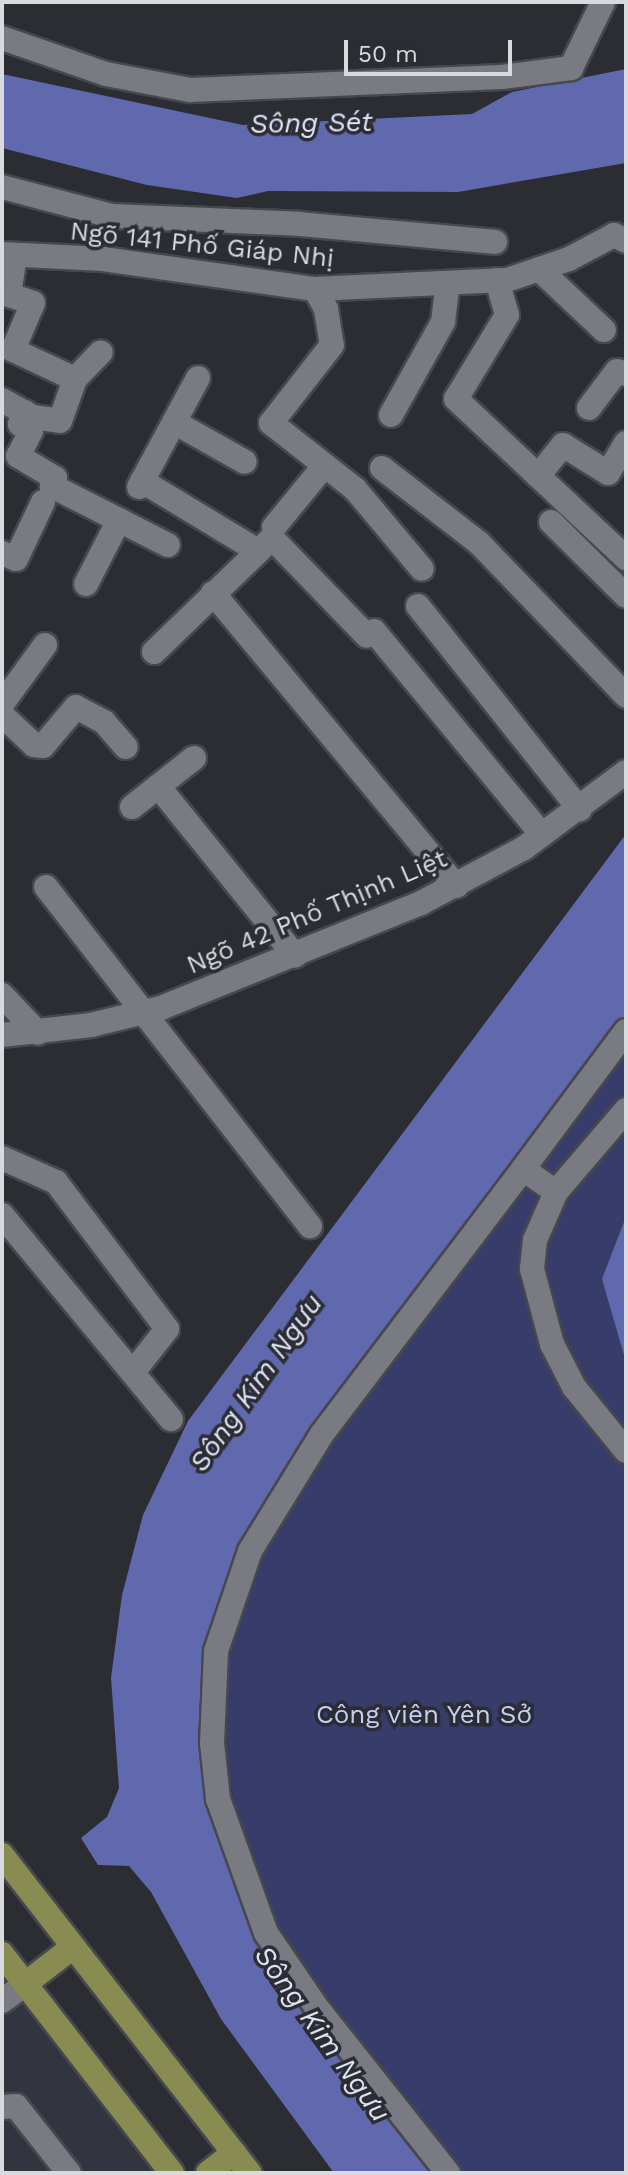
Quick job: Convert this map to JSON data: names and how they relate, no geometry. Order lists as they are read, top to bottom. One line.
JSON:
{"streets":{"street":["Ngõ 141 Phố Giáp Nhị","Ngõ 42 Phố Thịnh Liệt"]},"water":["Sông Sét","Sông Kim Ngưu"],"parks":["Công viên Yên Sở"],"scale_bar":"50 m"}
